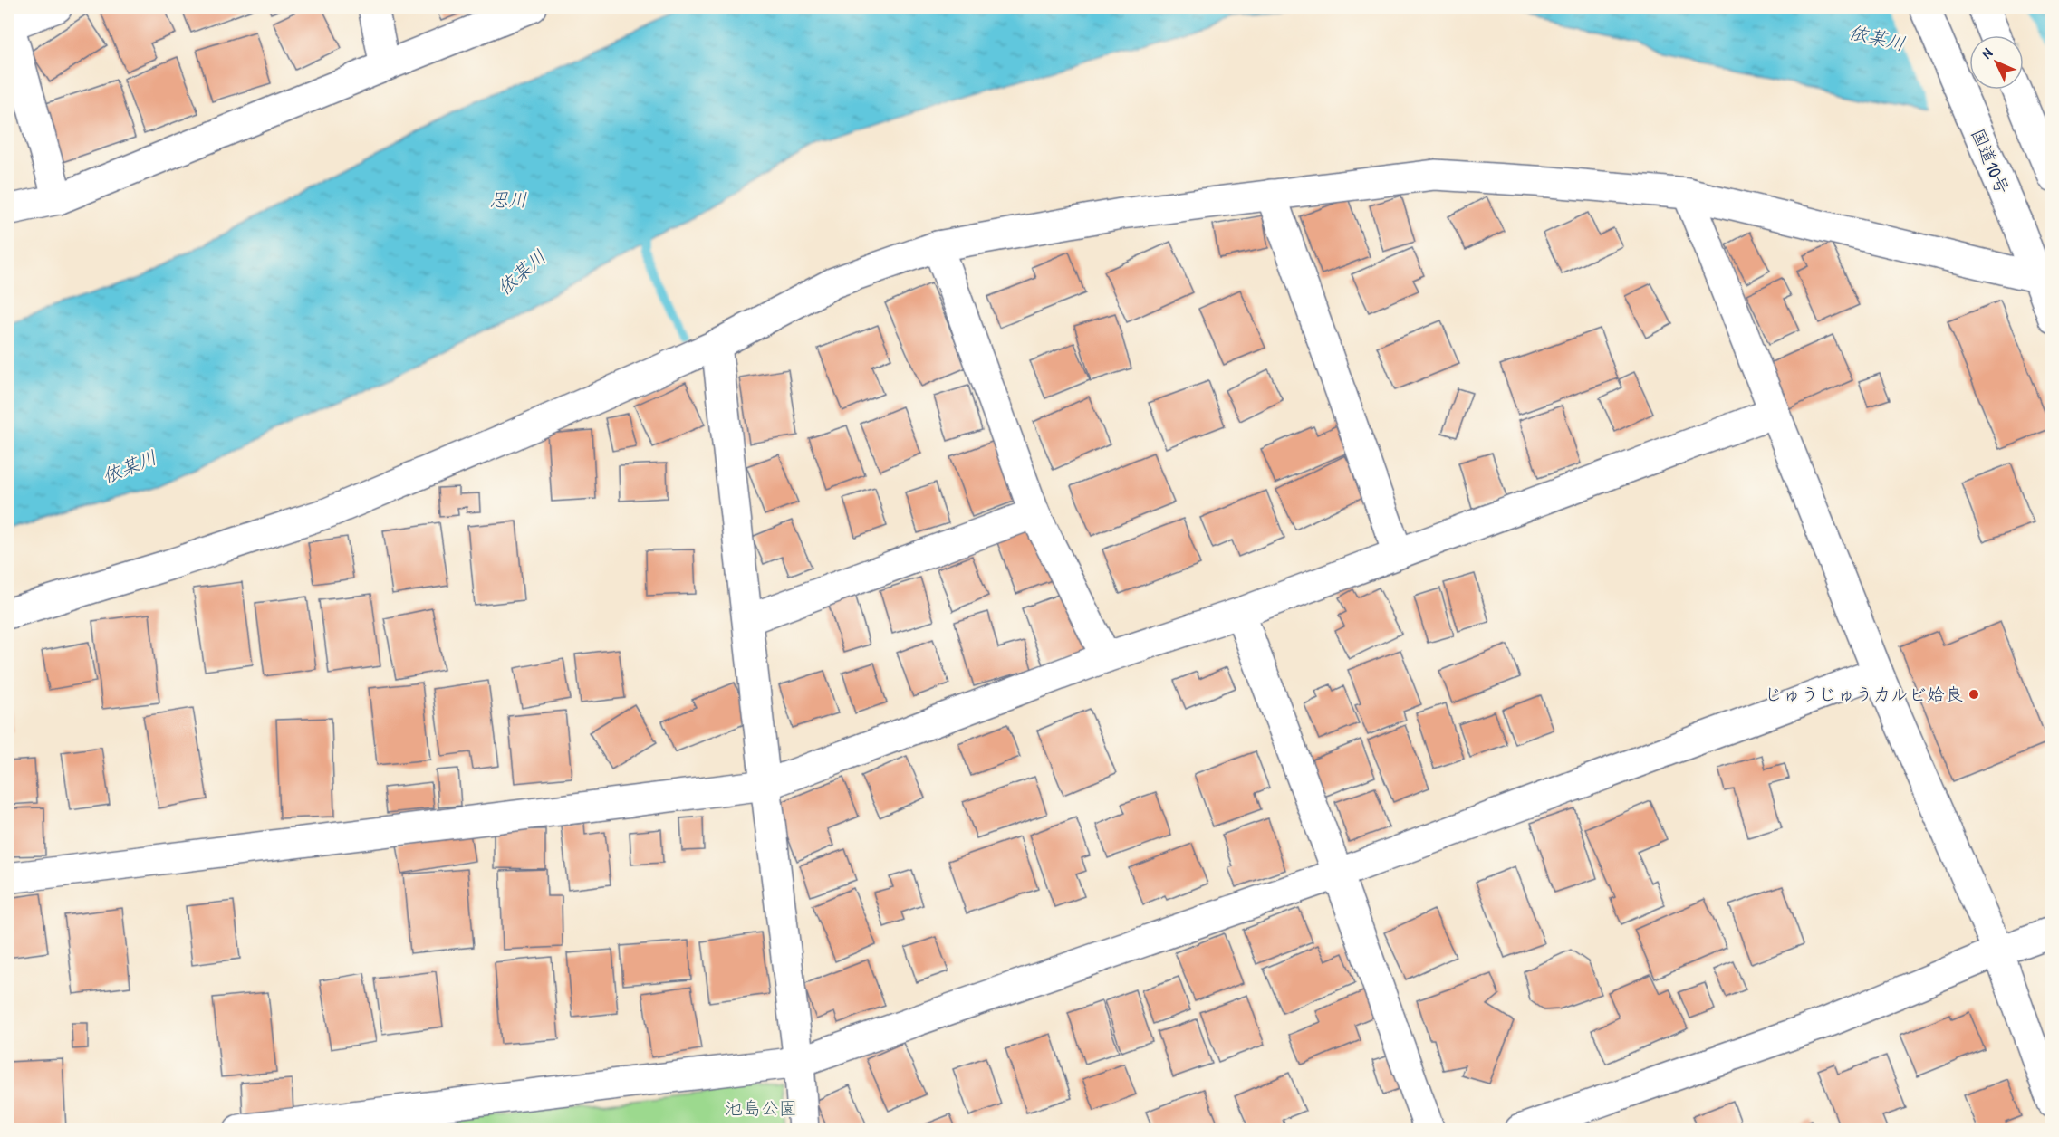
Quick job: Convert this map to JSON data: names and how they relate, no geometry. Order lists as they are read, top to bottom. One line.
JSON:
{"streets":{"main road":["国道10号"]},"water":["依某川","思川"],"parks":["池島公園"],"places":["じゅうじゅうカルビ姶良"],"north":"top left"}
